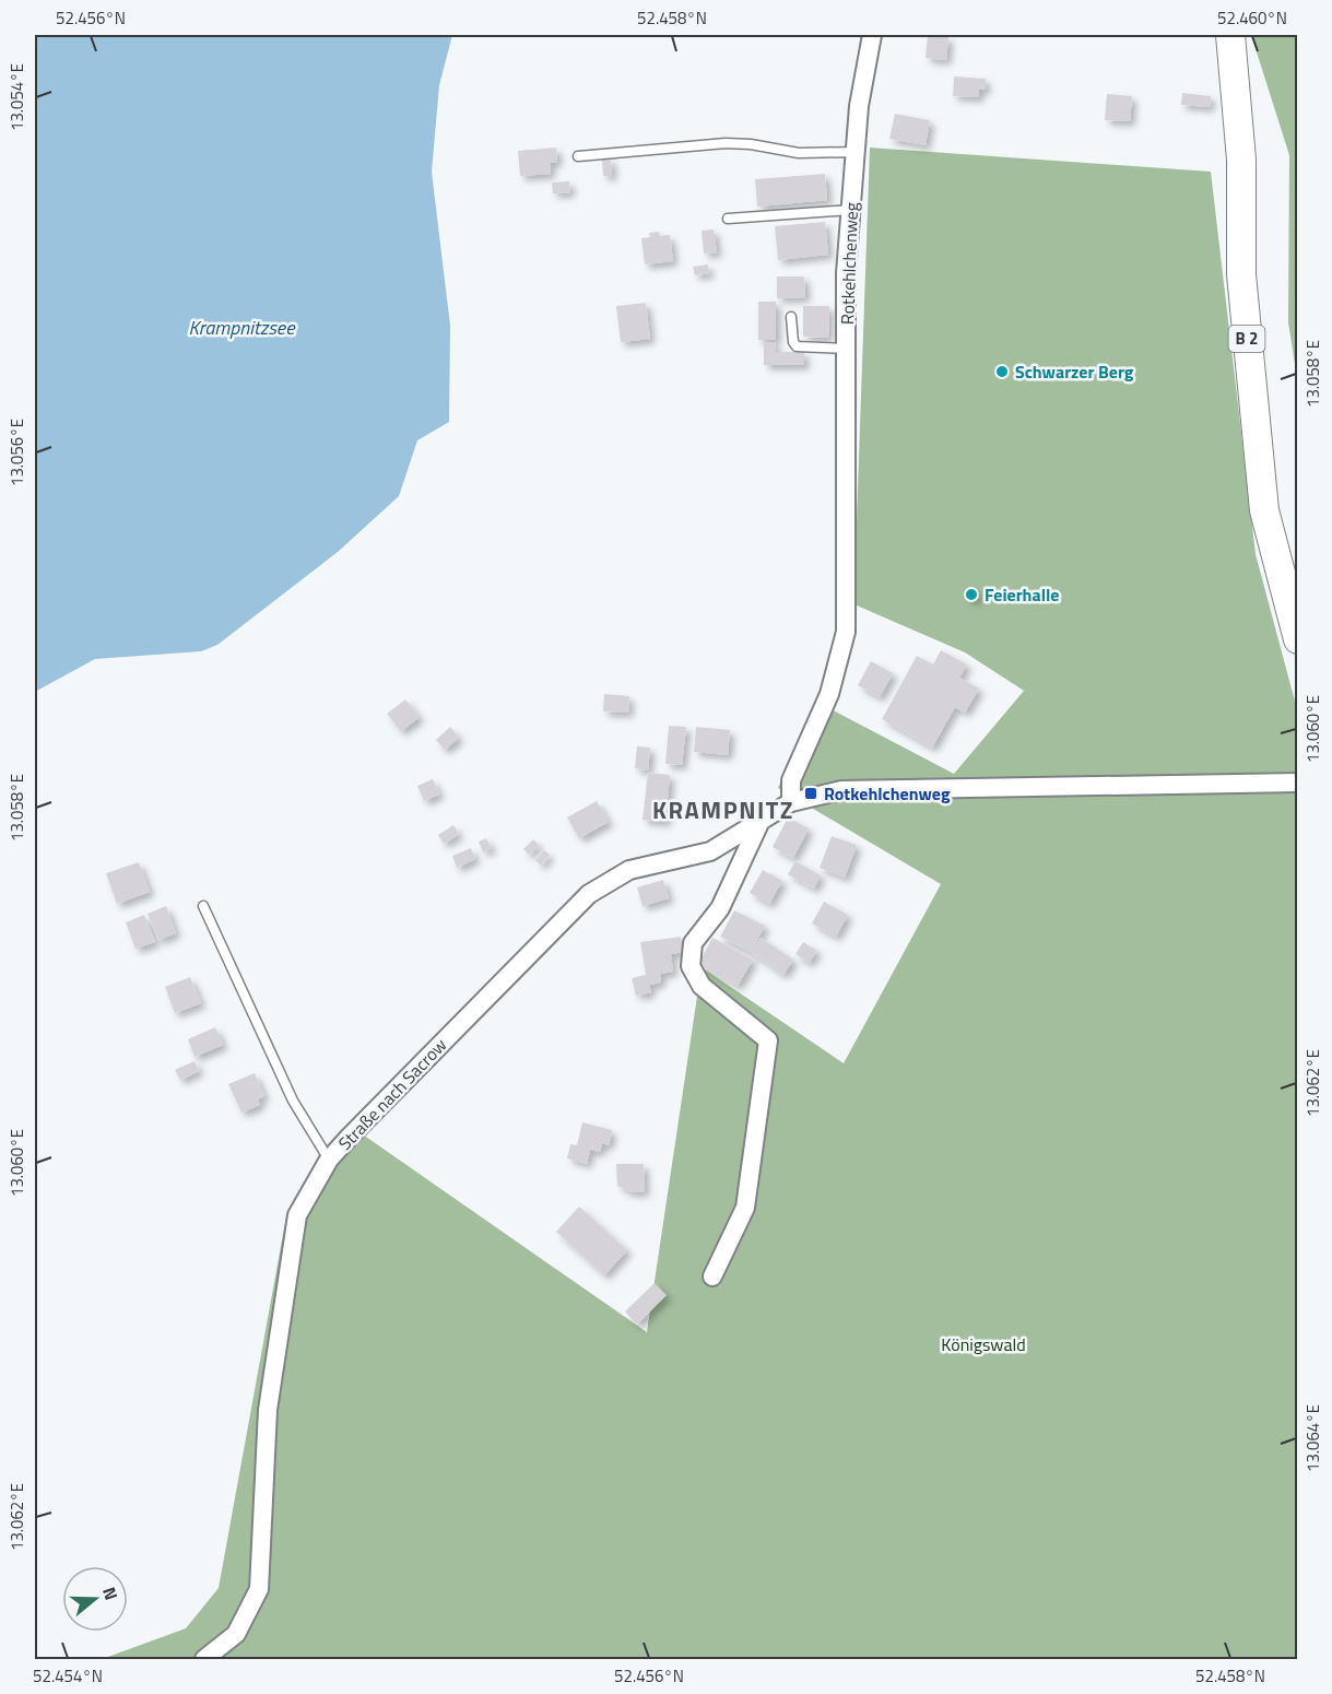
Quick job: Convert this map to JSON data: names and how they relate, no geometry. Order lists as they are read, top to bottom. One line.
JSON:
{"streets":{"main road":["B 2"],"street":["Rotkehlchenweg","Straße nach Sacrow"]},"crossings":[["Rotkehlchenweg","Straße nach Sacrow"]],"districts":["KRAMPNITZ"],"water":["Krampnitzsee"],"parks":["Königswald"],"places":{"other":["Schwarzer Berg","Feierhalle"],"transit":["Rotkehlchenweg"]},"north":"right","coordinates":["52.456°N","52.458°N","52.460°N","13.054°E","13.058°E","13.056°E","13.060°E","13.062°E","13.064°E","52.454°N"]}
